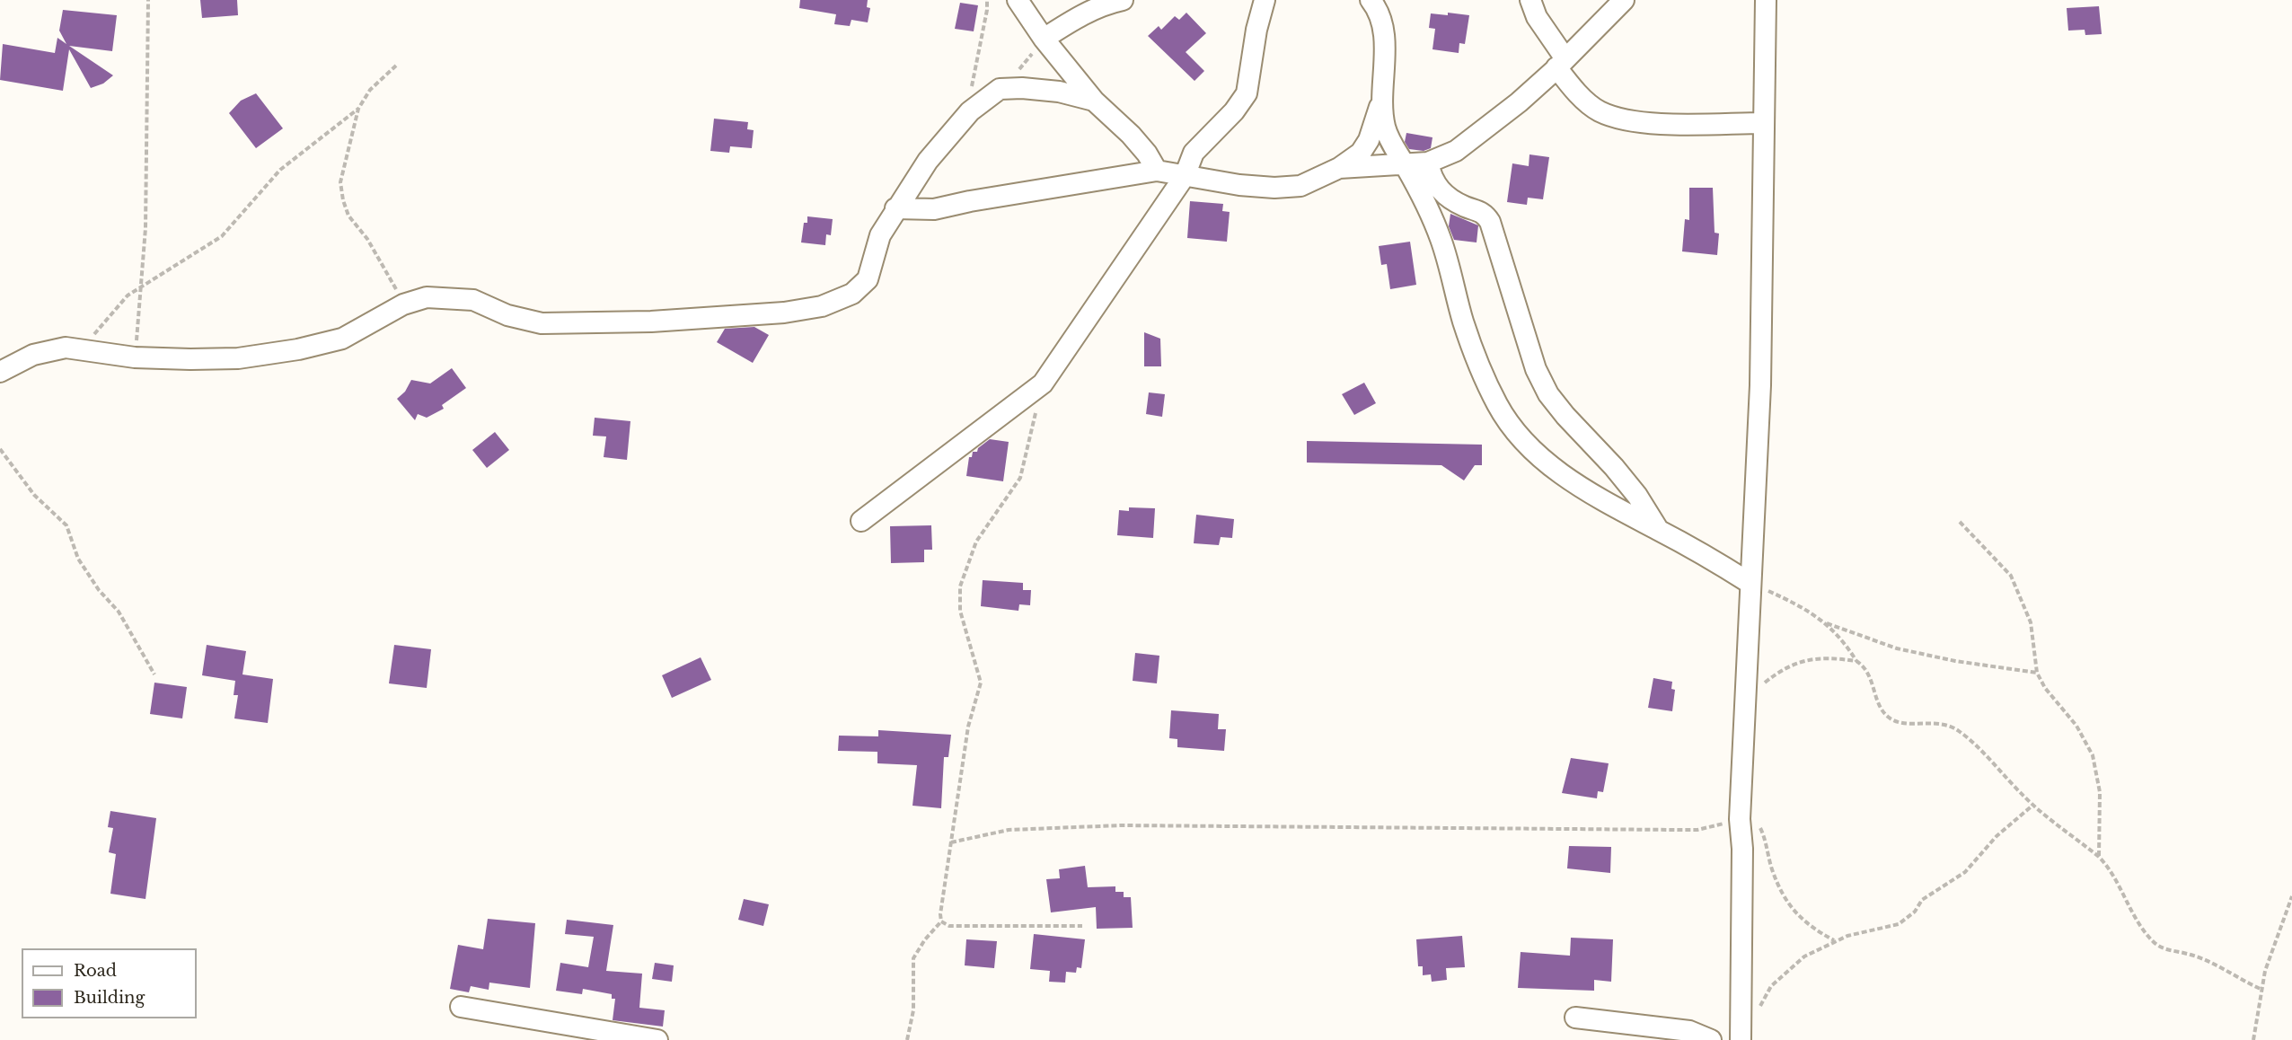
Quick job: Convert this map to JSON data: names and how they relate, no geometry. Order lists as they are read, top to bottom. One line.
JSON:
{"legend":["Road","Building"]}
